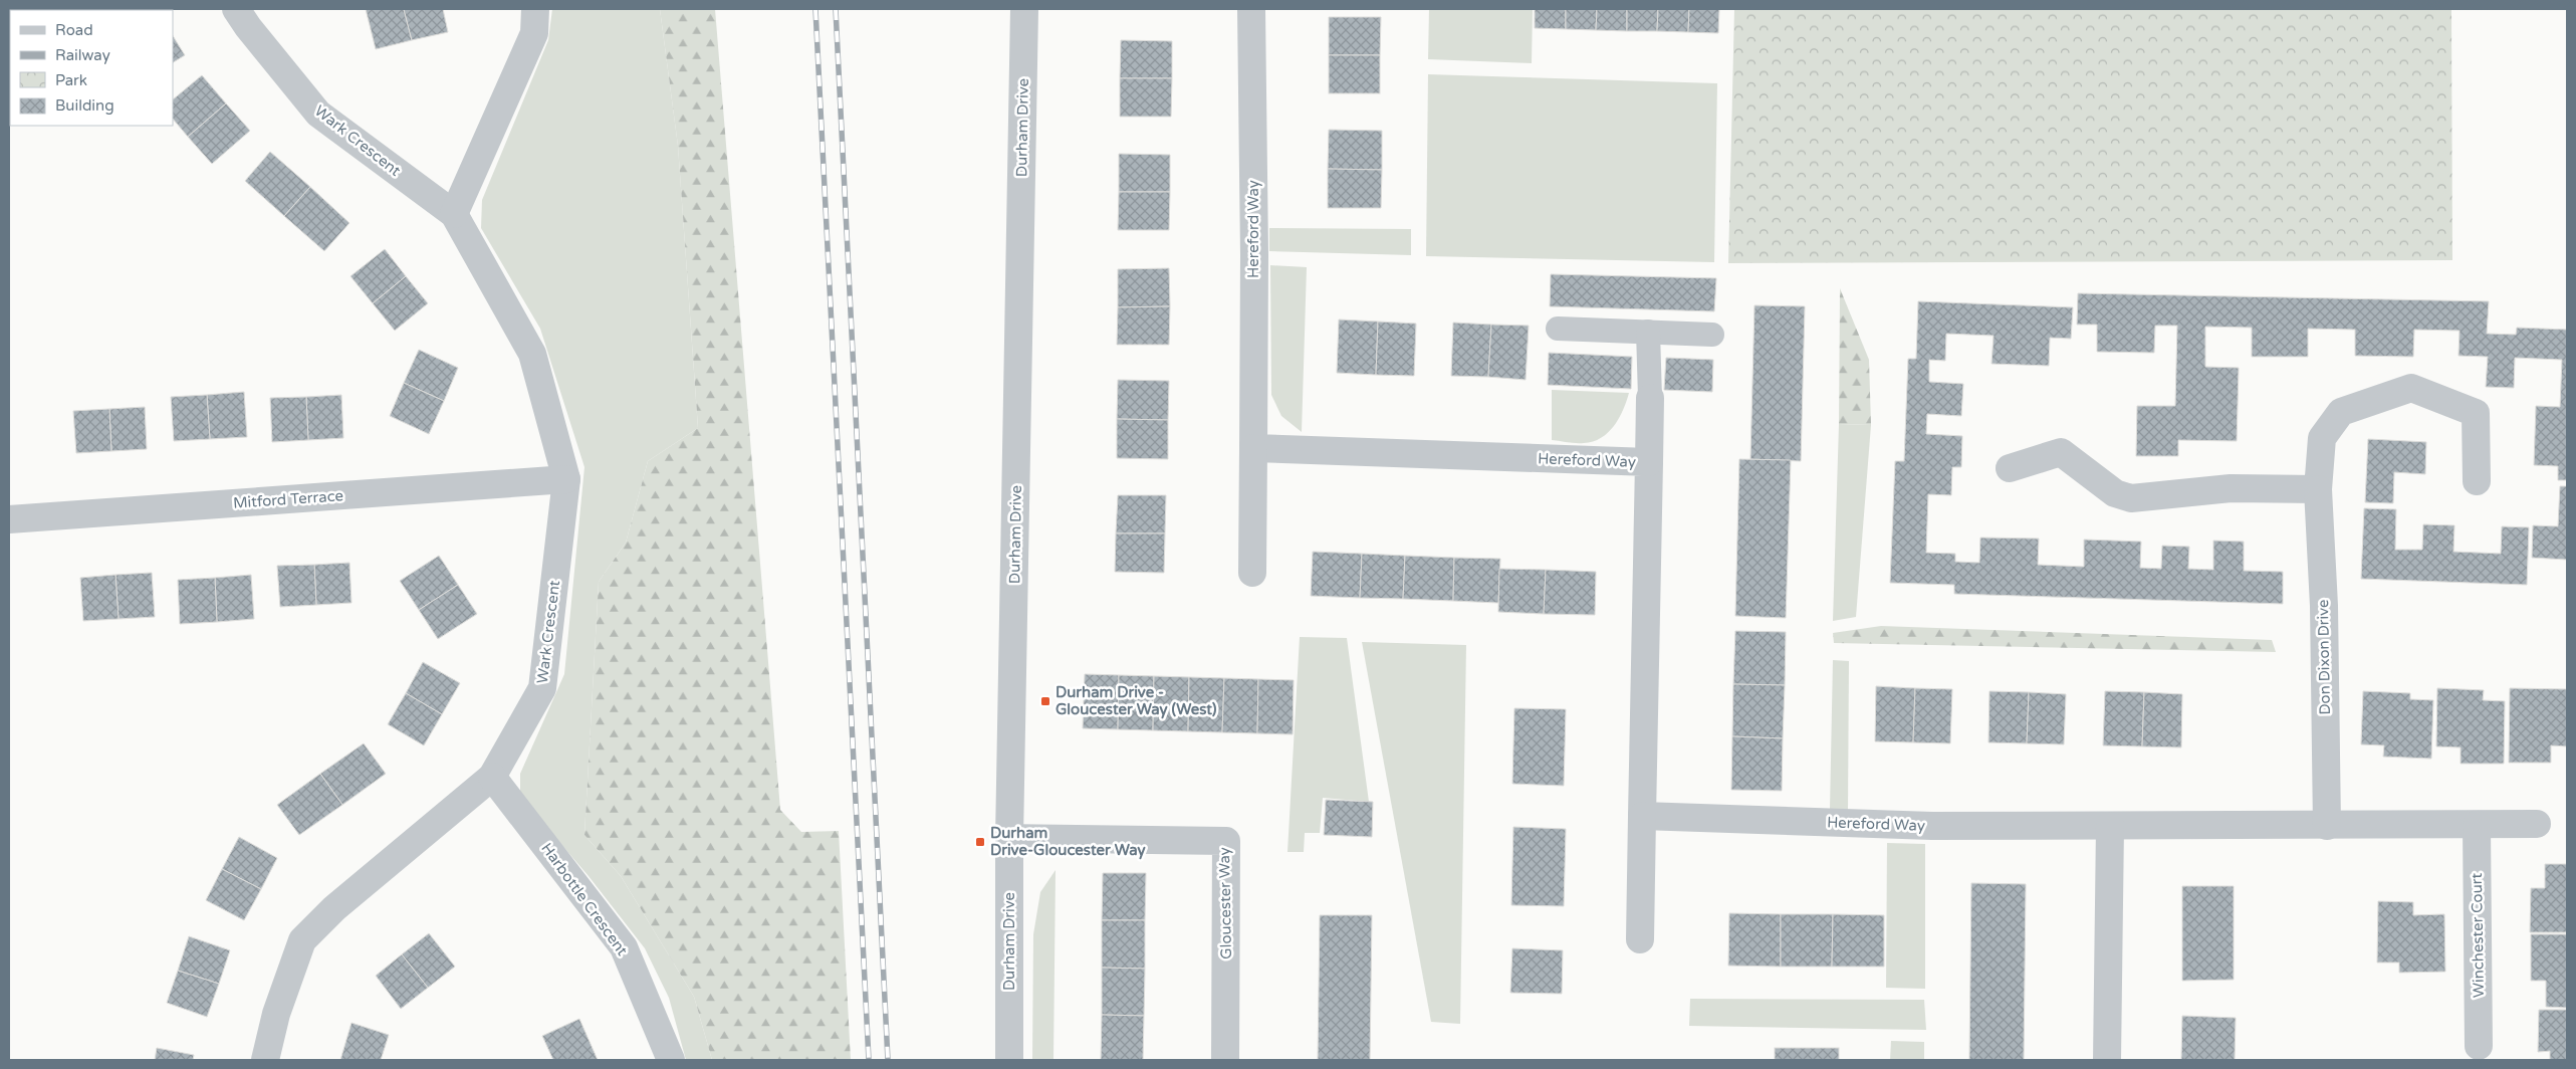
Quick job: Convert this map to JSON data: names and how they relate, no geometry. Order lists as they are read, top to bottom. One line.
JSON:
{"streets":{"street":["Durham Drive","Wark Crescent","Hereford Way","Mitford Terrace","Don Dixon Drive","Harbottle Crescent","Gloucester Way","Winchester Court"]},"crossings":[["Durham Drive","Gloucester Way"],["Wark Crescent","Mitford Terrace"],["Wark Crescent","Harbottle Crescent"],["Hereford Way","Don Dixon Drive"]],"places":{"transit":["Durham Drive - Gloucester Way (West)","Durham Drive-Gloucester Way"]},"legend":["Road","Railway","Park","Building"]}
